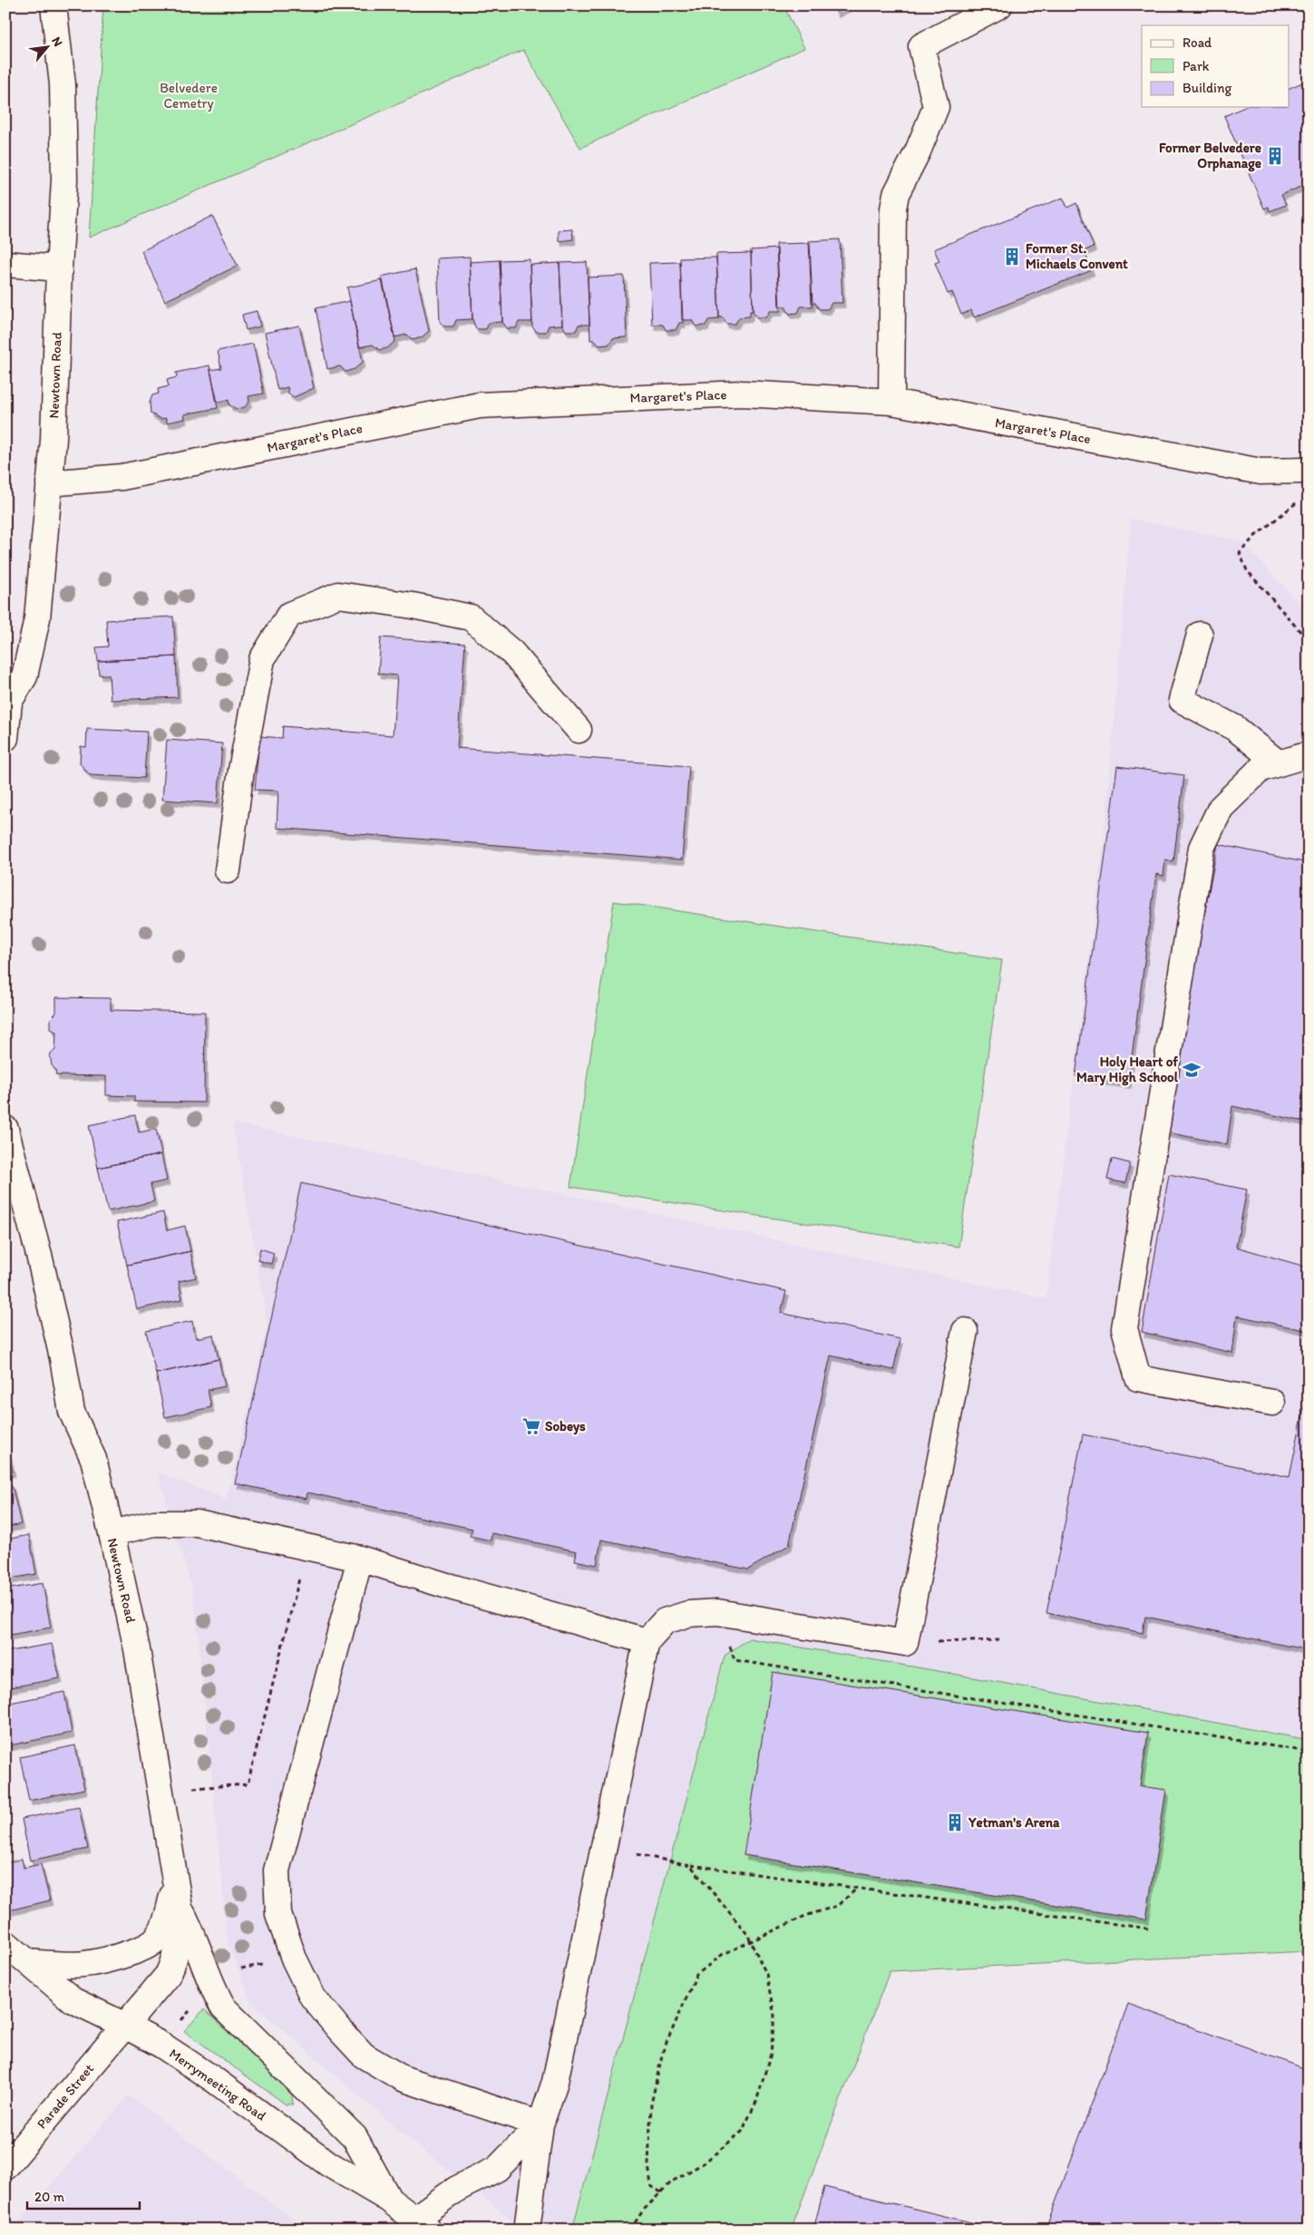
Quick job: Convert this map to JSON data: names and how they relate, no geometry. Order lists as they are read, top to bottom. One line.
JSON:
{"streets":{"street":["Newtown Road","Margaret's Place","Merrymeeting Road","Parade Street"]},"crossings":[["Newtown Road","Margaret's Place"],["Newtown Road","Merrymeeting Road"],["Newtown Road","Parade Street"],["Merrymeeting Road","Parade Street"]],"parks":["Belvedere Cemetry"],"places":{"building":["Former Belvedere Orphanage","Former St. Michaels Convent","Yetman's Arena"],"school or university":["Holy Heart of Mary High School"],"supermarket":["Sobeys"]},"legend":["Road","Park","Building"],"scale_bar":"20 m","north":"top right"}
